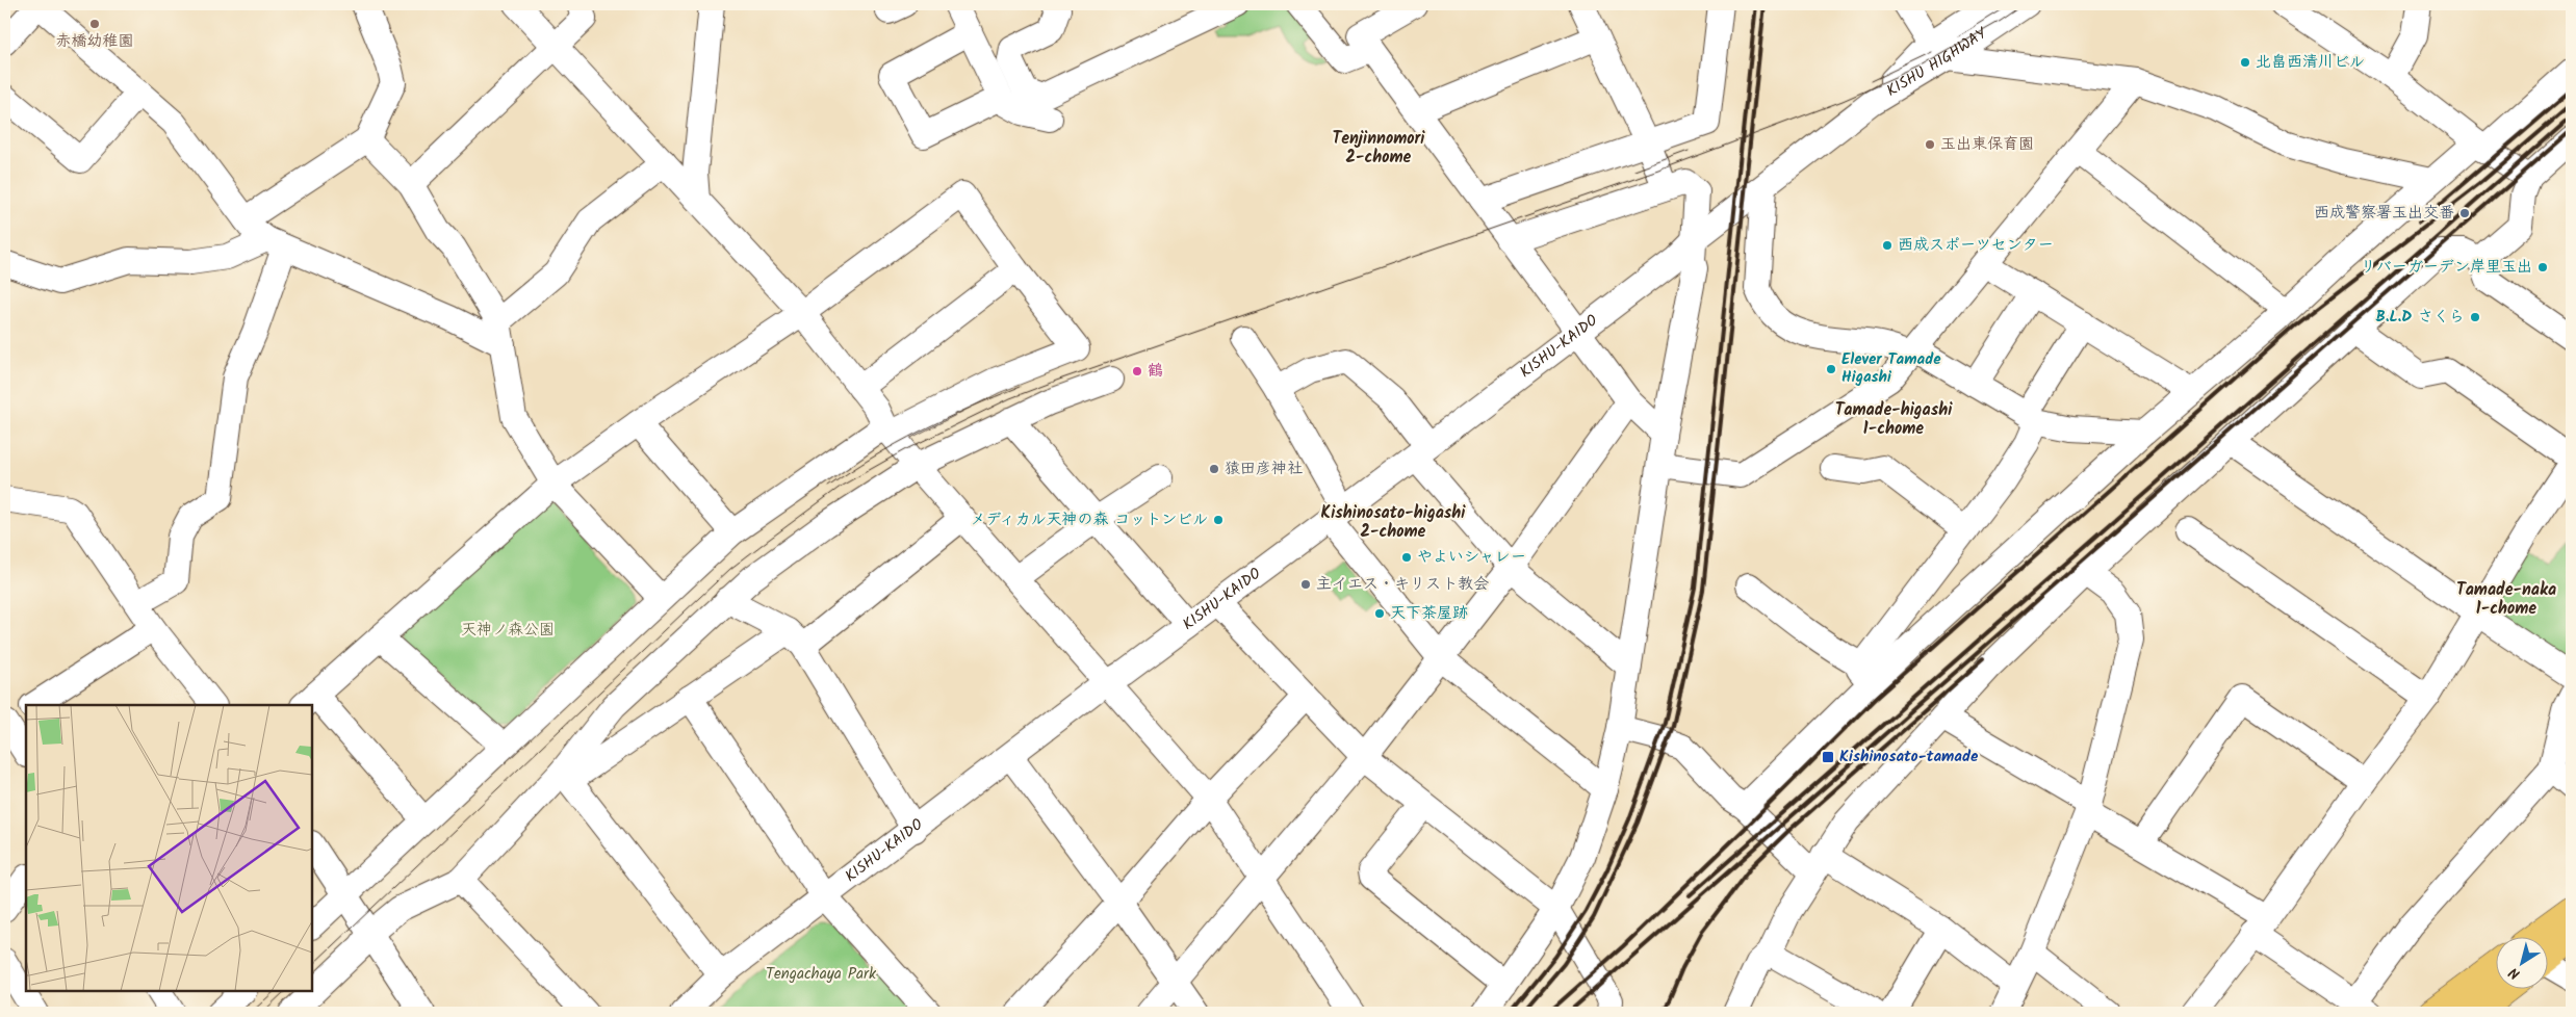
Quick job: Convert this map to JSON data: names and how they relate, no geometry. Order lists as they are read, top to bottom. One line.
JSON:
{"streets":{"street":["KISHU HIGHWAY","KISHU-KAIDO"]},"crossings":[["KISHU HIGHWAY","KISHU-KAIDO"]],"districts":["Tenjinnomori 2-chome","Tamade-higashi 1-chome","Kishinosato-higashi 2-chome","Tamade-naka 1-chome"],"parks":["天神ノ森公園","Tengachaya Park"],"places":{"other":["赤橋幼稚園","北畠西清川ビル","玉出東保育園","西成警察署玉出交番","西成スポーツセンター","リバーガーデン岸里玉出","B.L.D さくら","Elever Tamade Higashi","鶴","猿田彦神社","メディカル天神の森 コットンビル","やよいシャレー","主イエス・キリスト教会","天下茶屋跡"],"transit":["Kishinosato-tamade"]},"north":"bottom left"}
